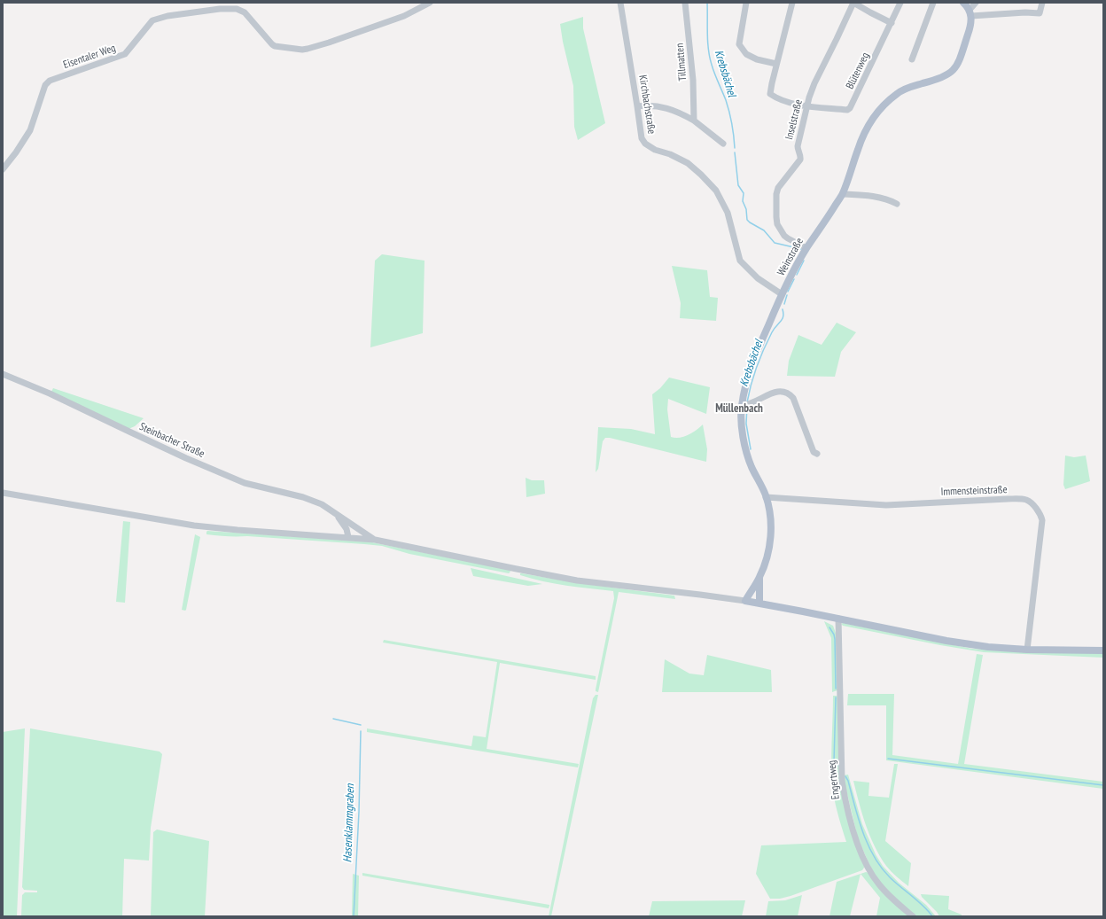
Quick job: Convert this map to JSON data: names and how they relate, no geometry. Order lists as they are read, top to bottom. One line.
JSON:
{"streets":{"main road":["Weinstraße"],"street":["Eisentaler Weg","Tillmatten","Blütenweg","Kirchbachstraße","Inselstraße","Steinbacher Straße","Immensteinstraße","Engertweg"]},"crossings":[["Blütenweg","Inselstraße"],["Kirchbachstraße","Weinstraße"],["Inselstraße","Weinstraße"],["Weinstraße","Immensteinstraße"]],"districts":["Müllenbach"],"water":["Krebsbächel","Hasenklammgraben"]}
